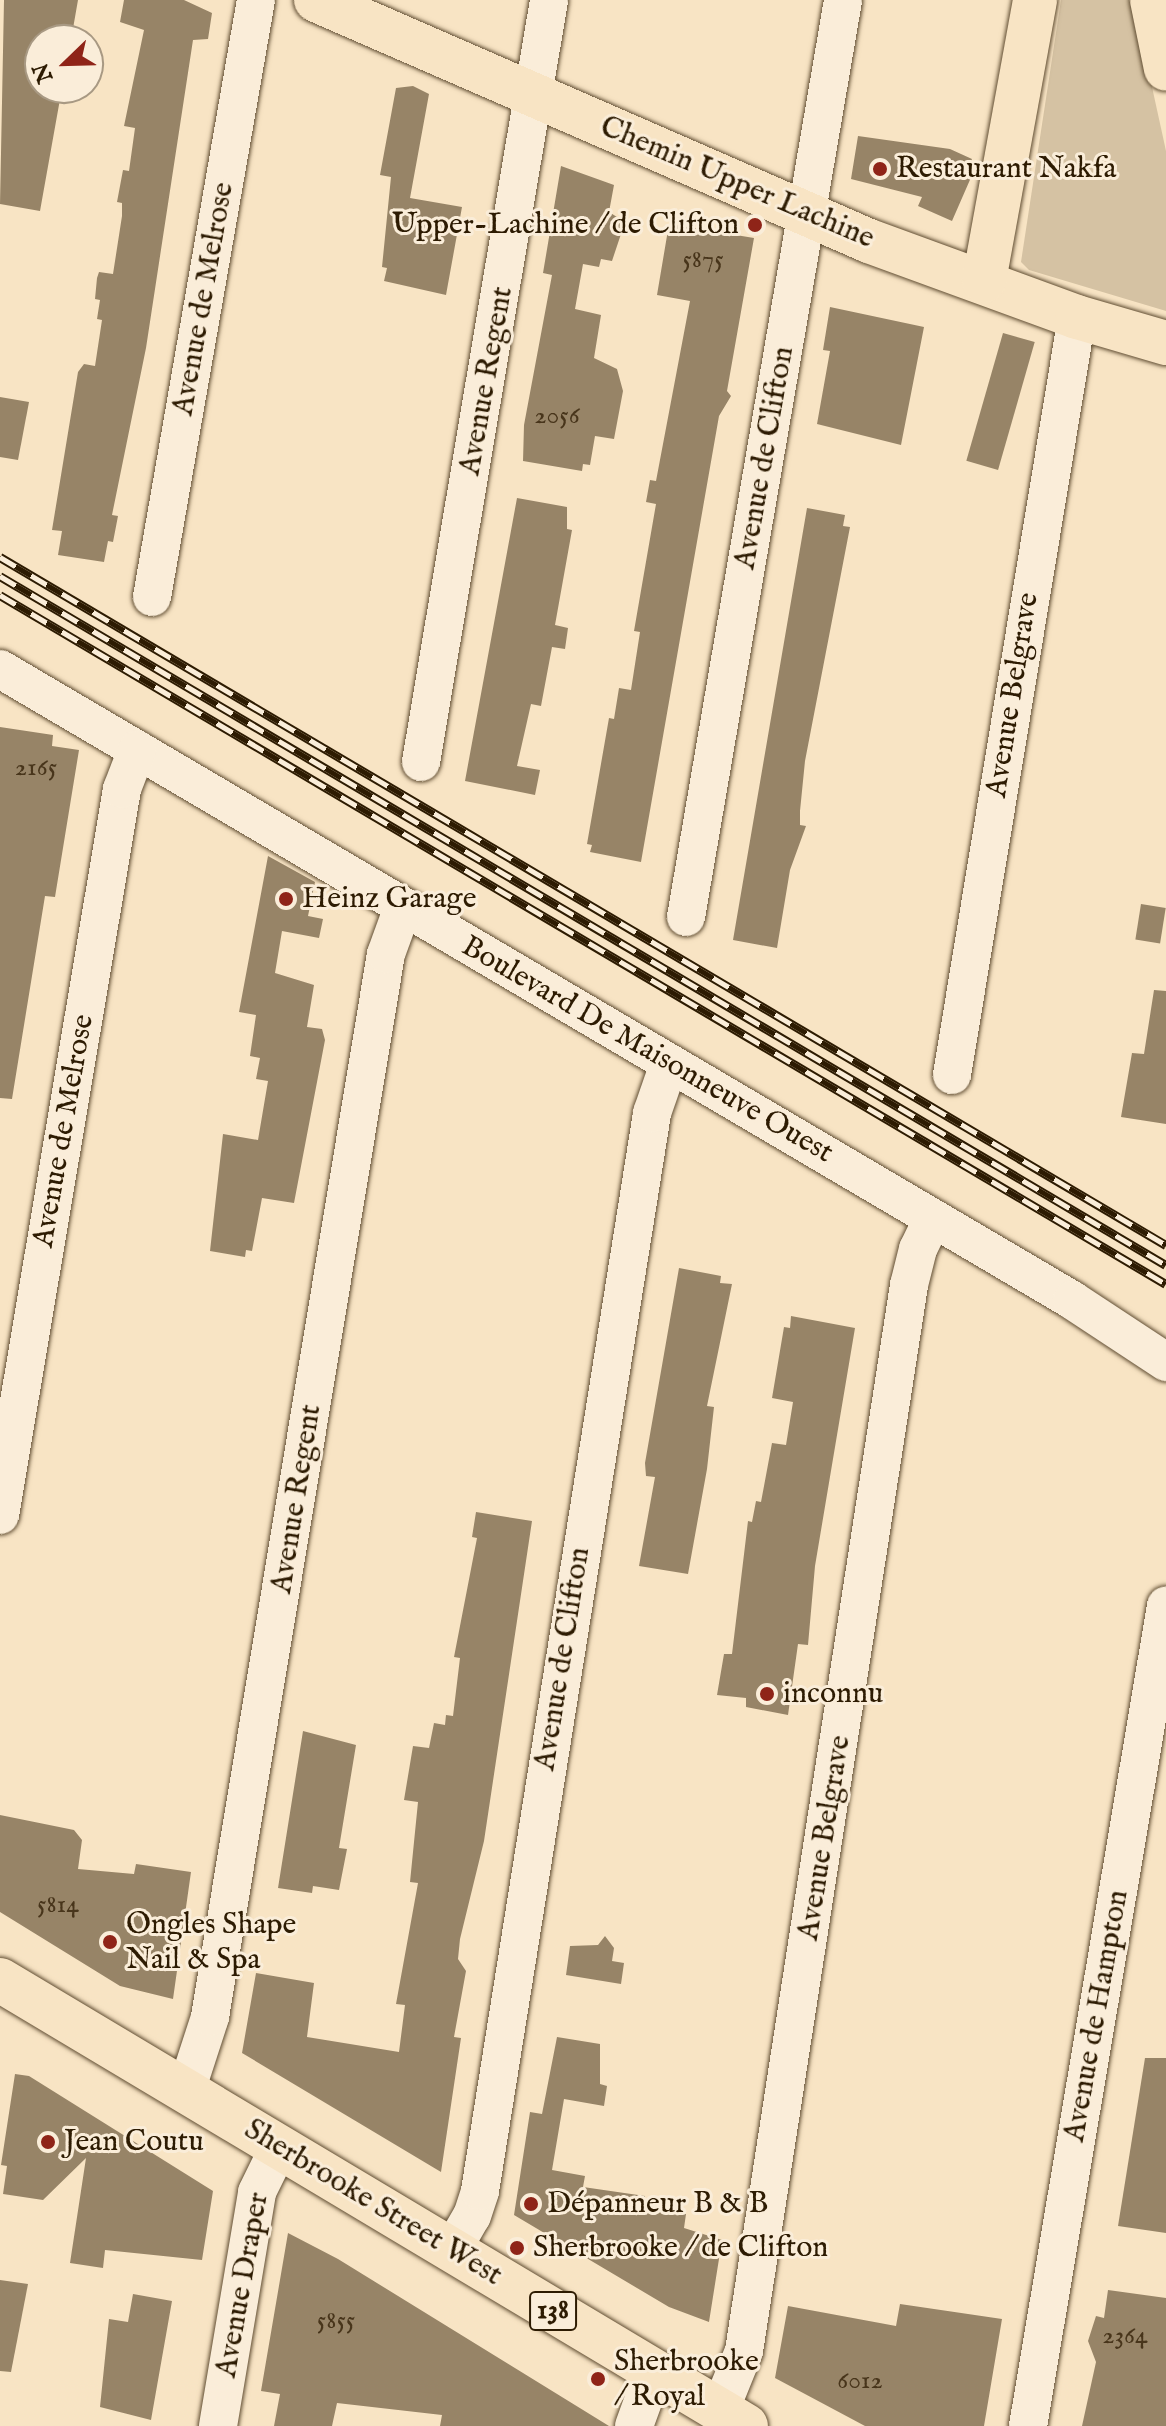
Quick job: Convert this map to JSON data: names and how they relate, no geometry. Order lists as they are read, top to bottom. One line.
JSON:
{"streets":{"main road":["Chemin Upper Lachine","Sherbrooke Street West","138"],"street":["Avenue de Melrose","Avenue Regent","Avenue de Clifton","Avenue Belgrave","Boulevard De Maisonneuve Ouest","Avenue de Hampton","Avenue Draper"]},"crossings":[["Chemin Upper Lachine","Avenue Regent"],["Chemin Upper Lachine","Avenue de Clifton"],["Chemin Upper Lachine","Avenue Belgrave"],["Avenue de Melrose","Boulevard De Maisonneuve Ouest"],["Avenue Regent","Boulevard De Maisonneuve Ouest"],["Avenue Regent","Sherbrooke Street West"],["Avenue de Clifton","Boulevard De Maisonneuve Ouest"],["Avenue de Clifton","Sherbrooke Street West"],["Avenue Belgrave","Boulevard De Maisonneuve Ouest"],["Avenue Belgrave","Sherbrooke Street West"],["Sherbrooke Street West","Avenue Draper"]],"places":["Restaurant Nakfa","Upper-Lachine / de Clifton","Heinz Garage","inconnu","Ongles Shape Nail & Spa","Jean Coutu","Dépanneur B & B","Sherbrooke / de Clifton","Sherbrooke / Royal"],"house_numbers":["5875","2056","2165","5814","5855","2364","6012"],"north":"bottom left"}
